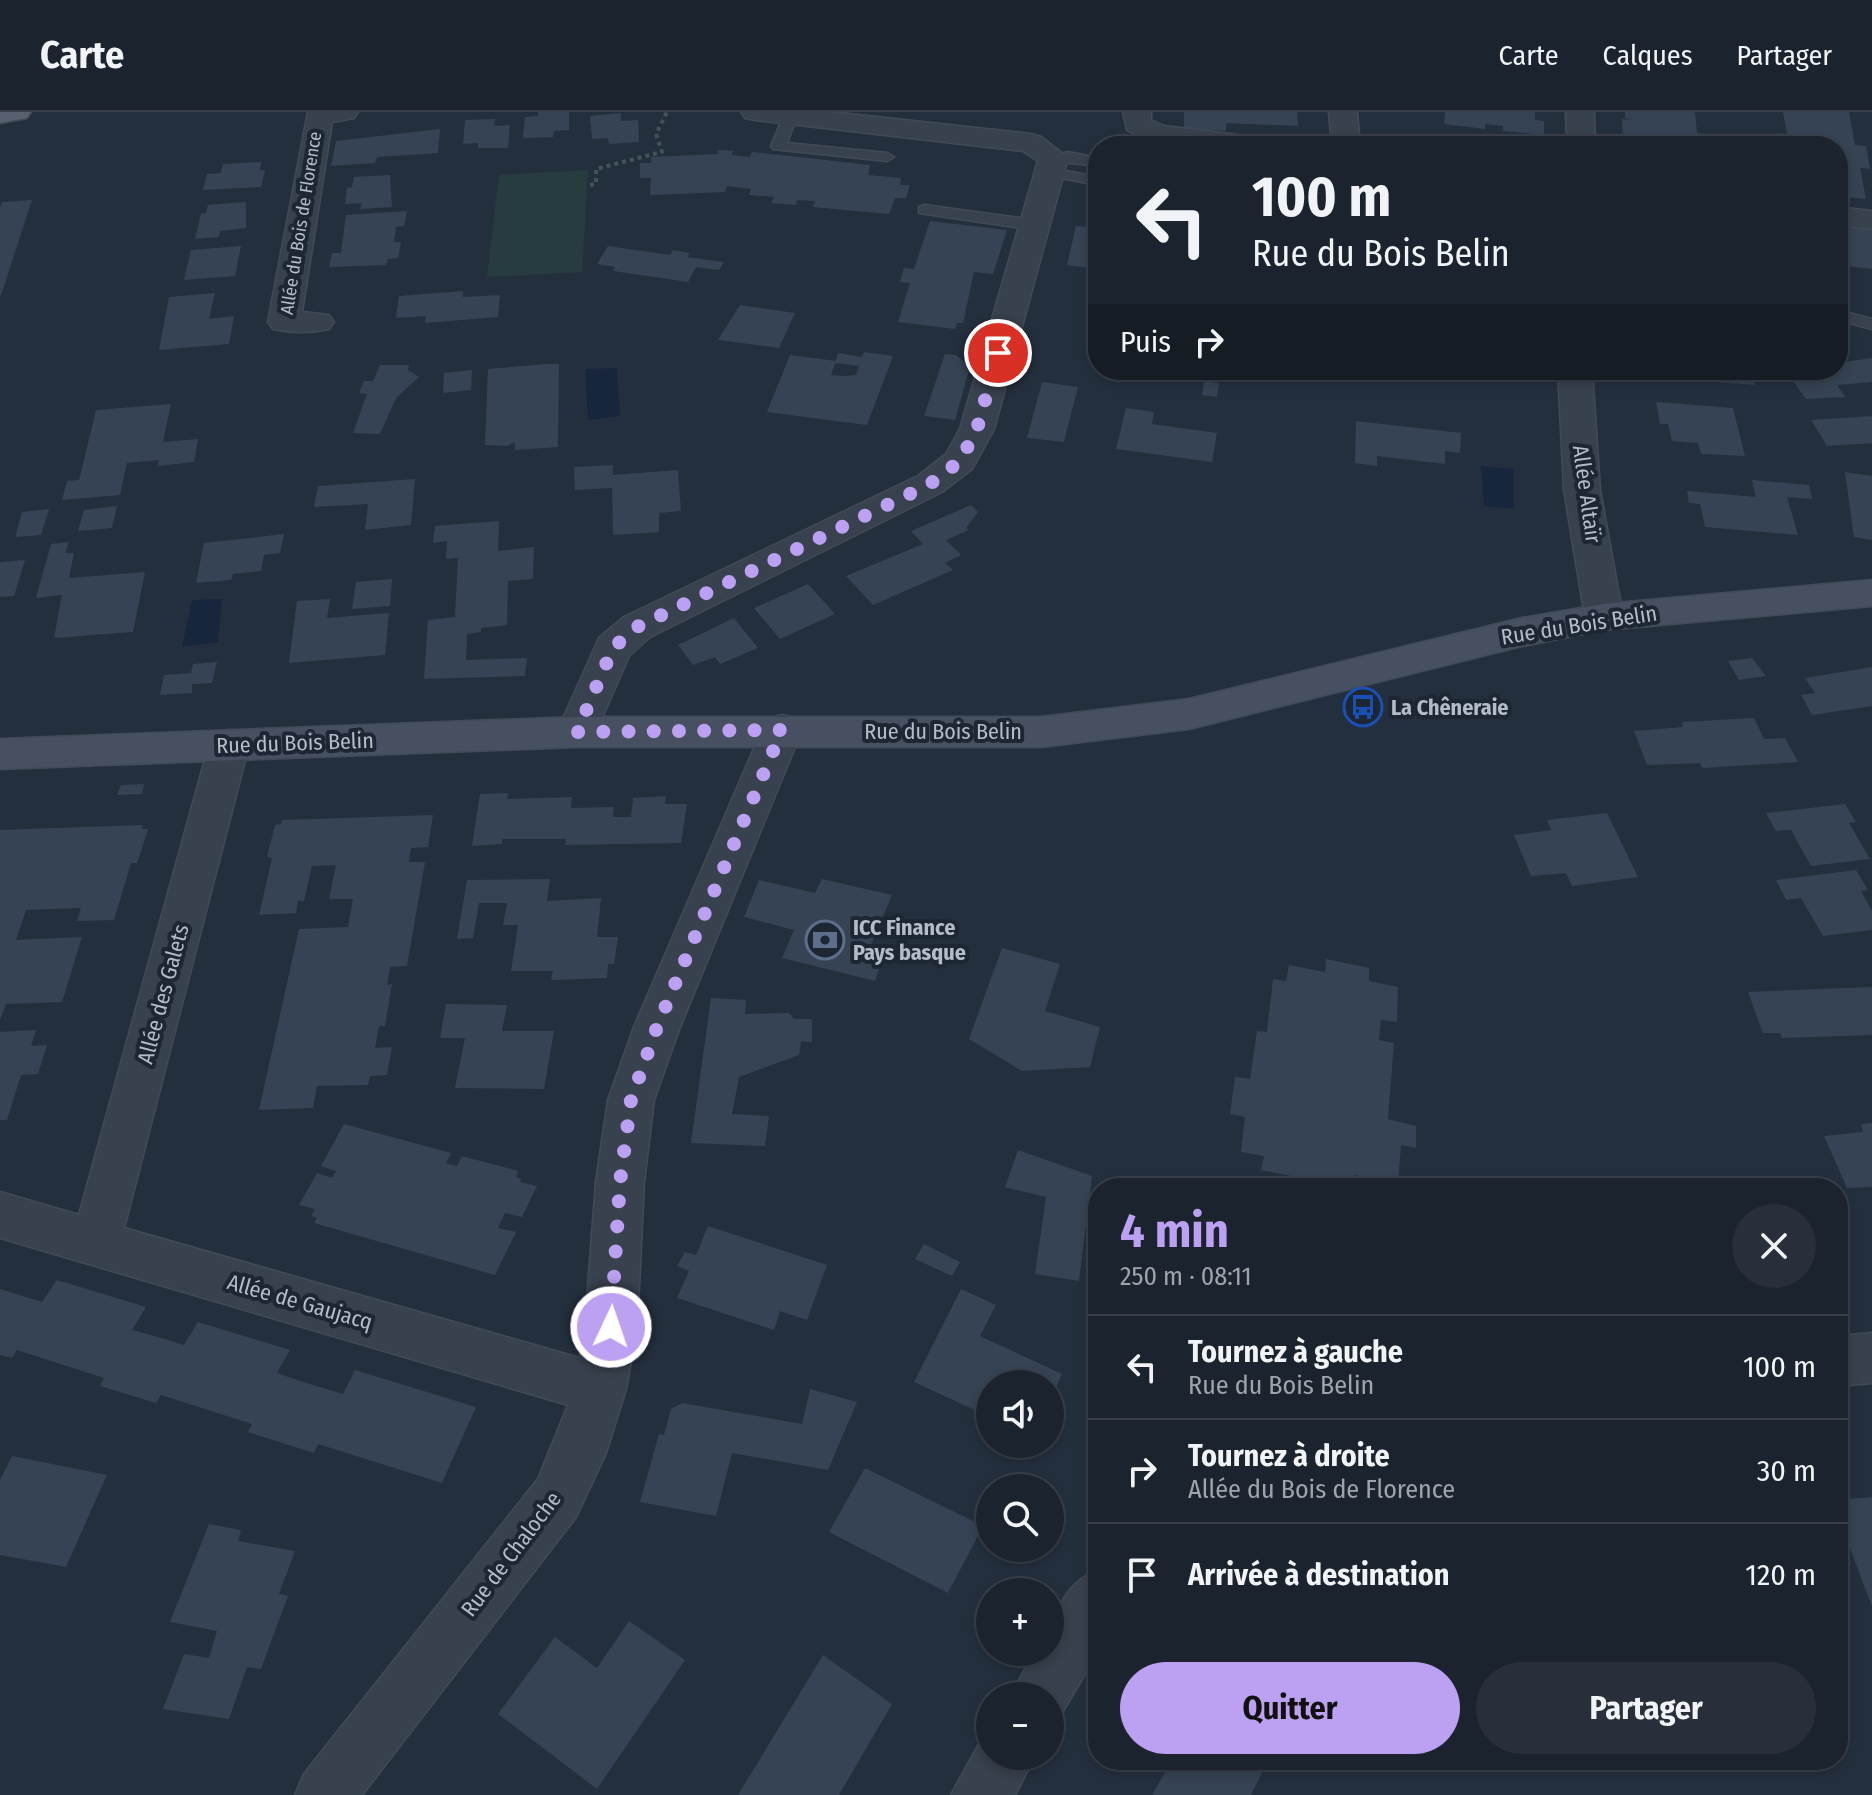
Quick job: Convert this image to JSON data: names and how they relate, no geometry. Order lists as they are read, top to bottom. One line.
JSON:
{"streets":{"street":["Allée du Bois de Florence","Allée Altaïr","Rue du Bois Belin","Allée des Galets","Allée de Gaujacq","Rue de Chaloche"]},"crossings":[["Allée Altaïr","Rue du Bois Belin"],["Rue du Bois Belin","Allée des Galets"],["Rue du Bois Belin","Rue de Chaloche"],["Allée des Galets","Allée de Gaujacq"],["Allée de Gaujacq","Rue de Chaloche"]],"places":{"bus stop":["La Chêneraie"],"bank":["ICC Finance Pays basque"]},"page":{"header":"Carte","nav":["Carte","Calques","Partager"],"turn":["100 m","Rue du Bois Belin"],"then":"Puis","heading":["4 min","250 m · 08:11"],"list":[{"name":"Tournez à gauche","note":"Rue du Bois Belin","value":"100 m"},{"name":"Tournez à droite","note":"Allée du Bois de Florence","value":"30 m"},{"name":"Arrivée à destination","value":"120 m"}],"map_buttons":["+","−"],"buttons":["Quitter","Partager"]}}
